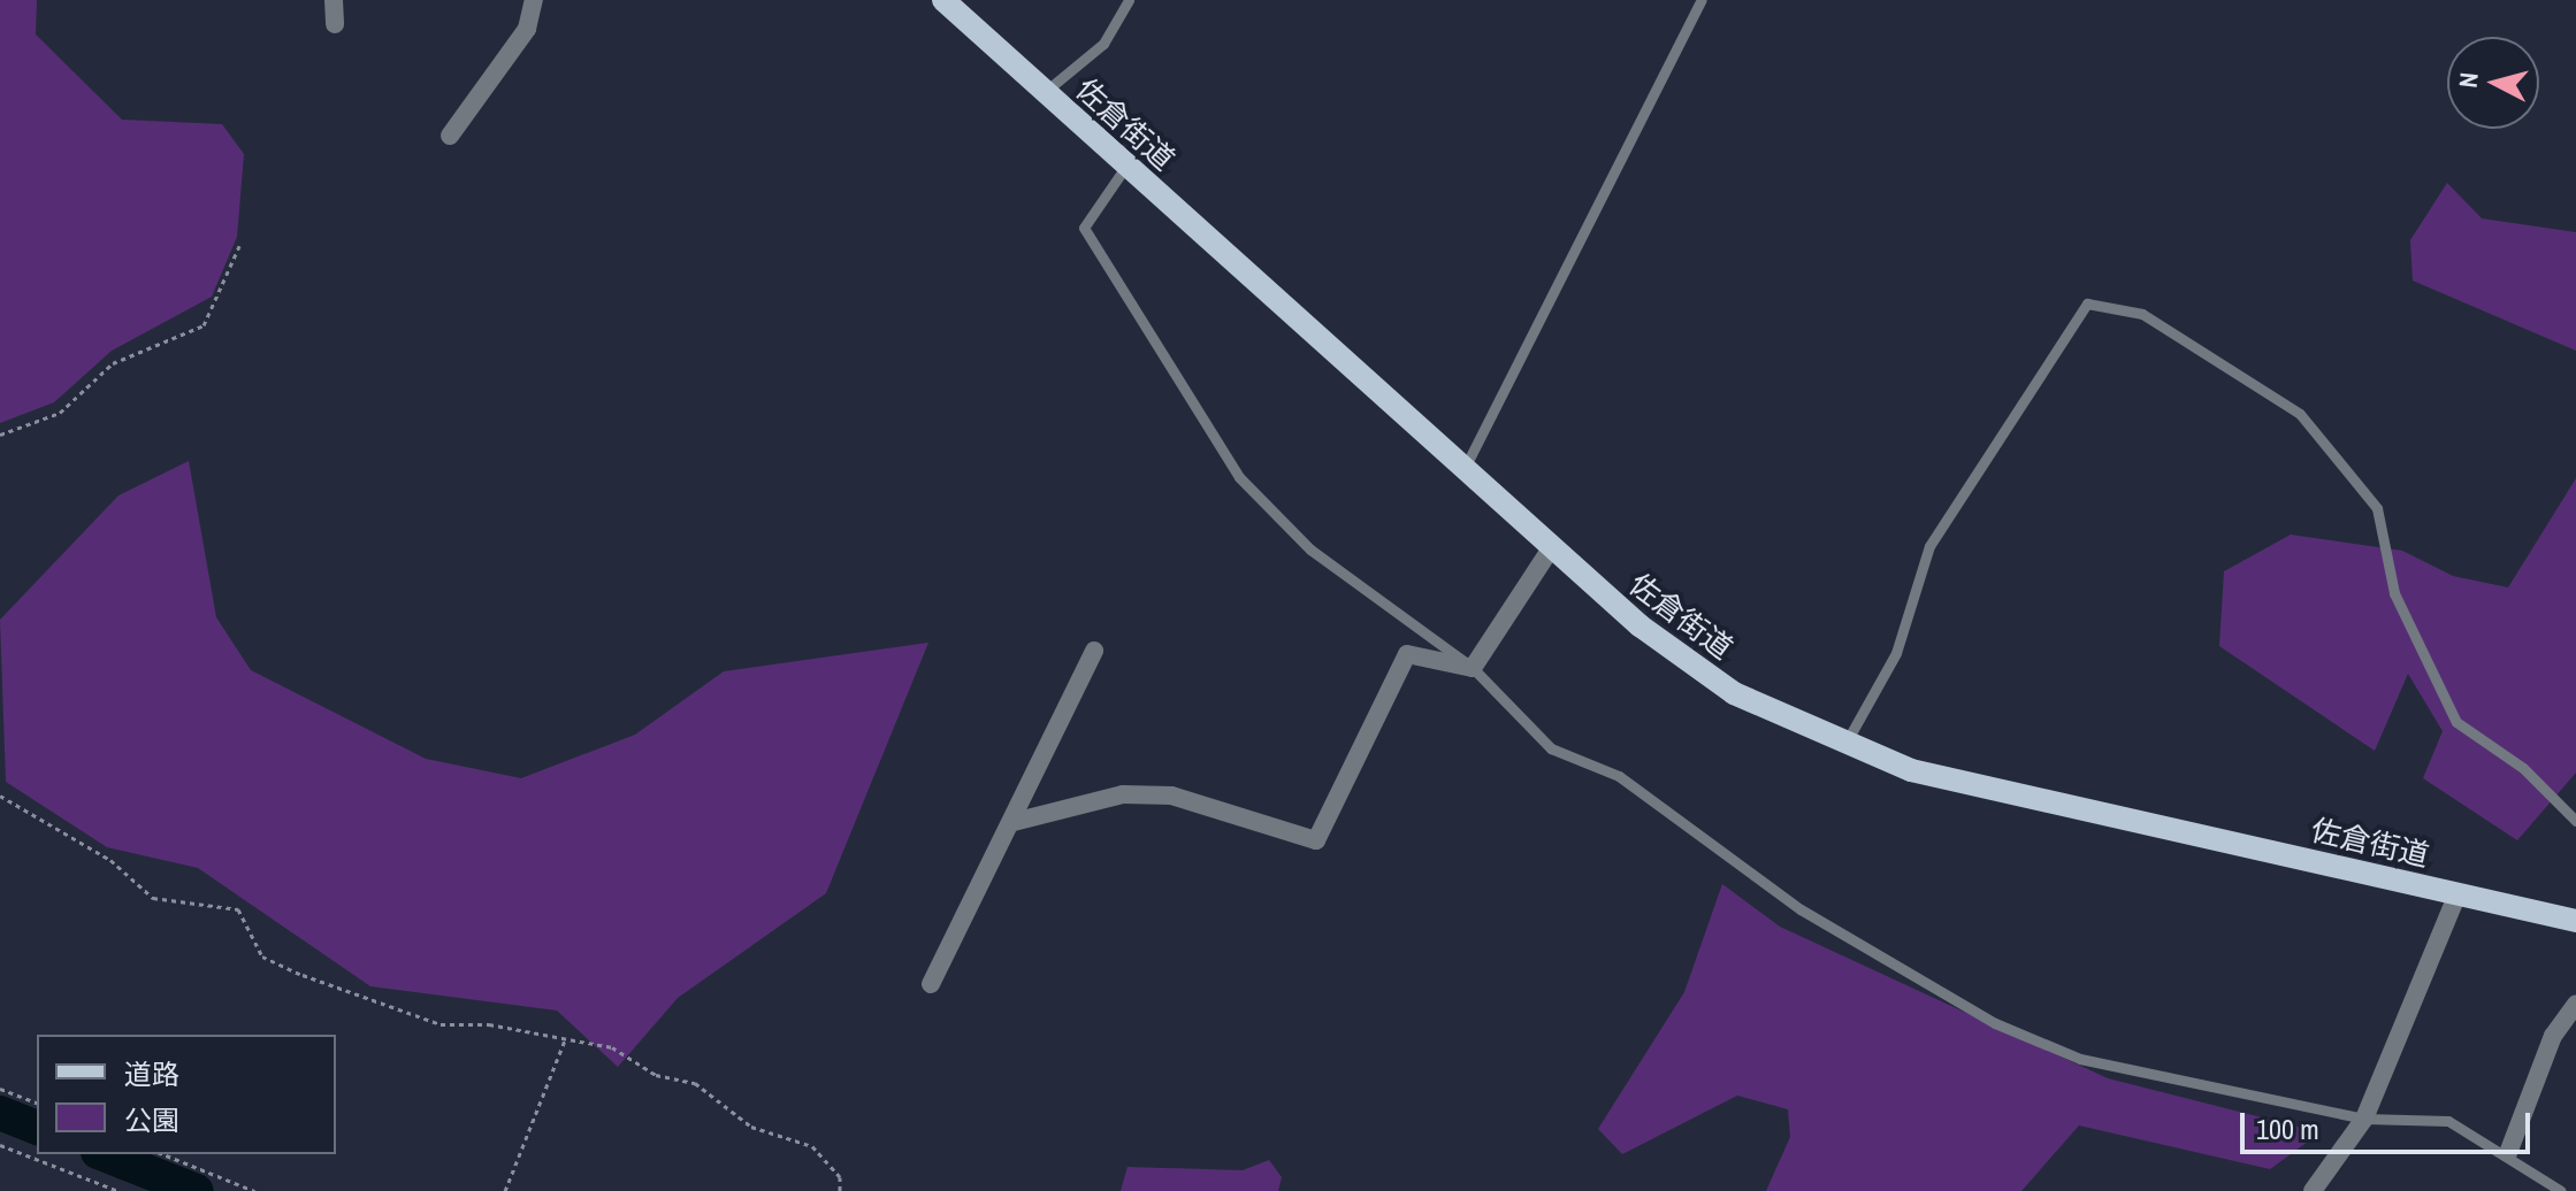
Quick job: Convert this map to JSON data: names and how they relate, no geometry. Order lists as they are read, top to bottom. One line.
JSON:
{"streets":{"main road":["佐倉街道"]},"legend":["道路","公園"],"scale_bar":"100 m","north":"left"}
